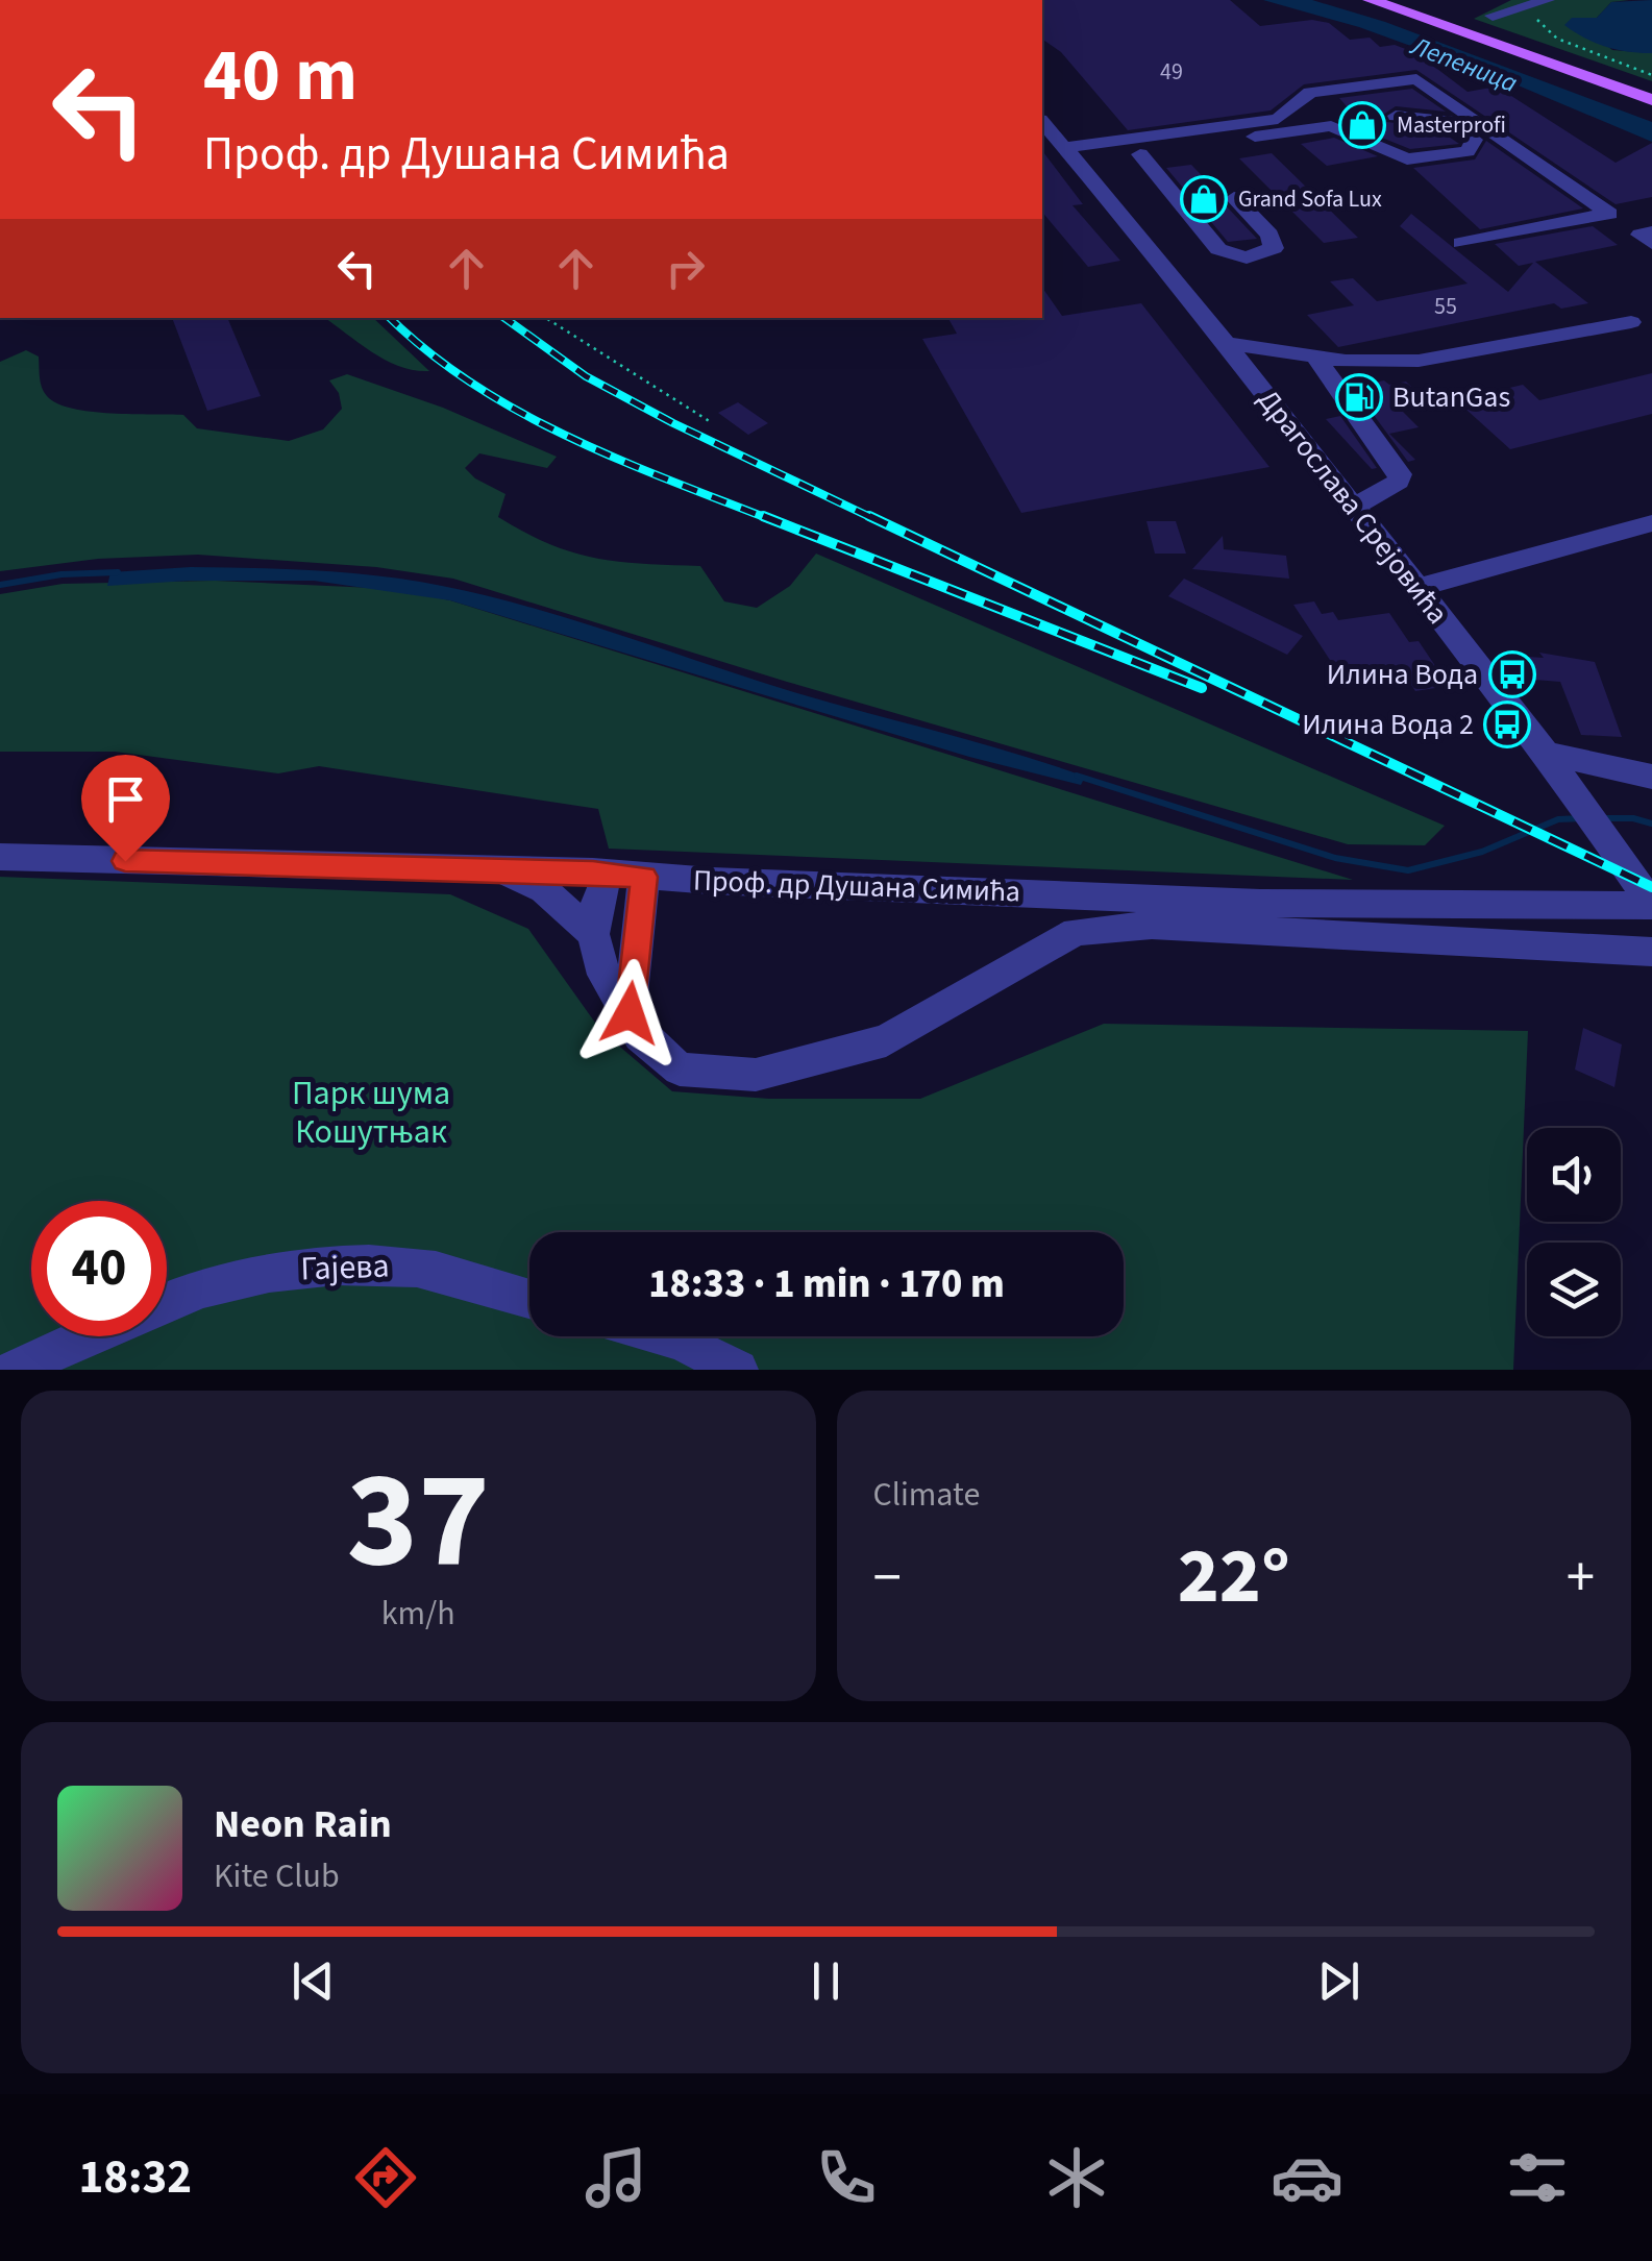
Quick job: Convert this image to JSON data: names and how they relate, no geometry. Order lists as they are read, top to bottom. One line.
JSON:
{"streets":{"street":["Драгослава Срејовића","Проф. др Душана Симића","Гајева"]},"crossings":[["Драгослава Срејовића","Проф. др Душана Симића"]],"water":["Лепеница"],"parks":["Парк шума Кошутњак"],"places":{"shop":["Masterprofi","Grand Sofa Lux"],"fuel station":["ButanGas"],"bus stop":["Илина Вода","Илина Вода 2"]},"house_numbers":["49","55"],"page":{"turn":["40 m","Проф. др Душана Симића"],"limit":"40","trip":"18:33 · 1 min · 170 m","tile":[["37","km/h"],"Climate"],"heat":["−","22°","+"],"song":["Neon Rain","Kite Club"],"tabs":"18:32"}}
